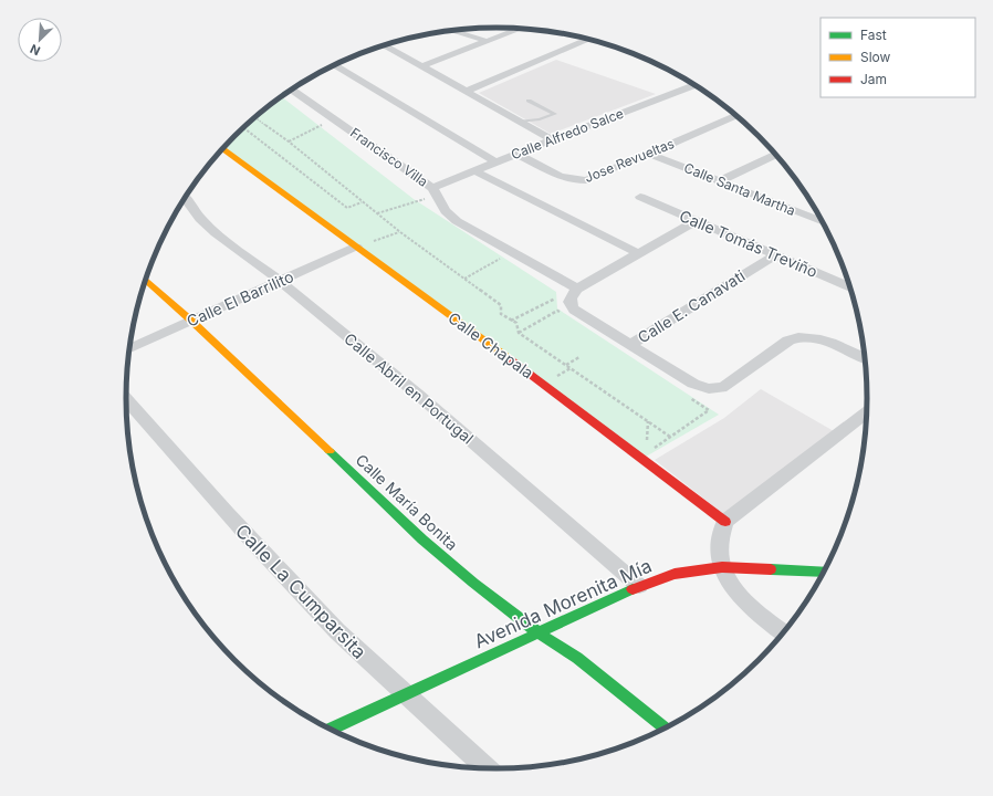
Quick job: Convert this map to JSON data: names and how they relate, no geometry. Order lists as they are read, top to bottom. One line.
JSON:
{"streets":{"street":["Calle Alfredo Salce","Francisco Villa","Jose Revueltas","Calle Santa Martha","Calle Tomás Treviño","Calle El Barrilito","Calle E. Canavati","Calle Chapala","Calle Abril en Portugal","Calle María Bonita","Calle La Cumparsita","Avenida Morenita Mía"]},"crossings":[["Calle Alfredo Salce","Francisco Villa"],["Calle Alfredo Salce","Jose Revueltas"],["Jose Revueltas","Calle Santa Martha"],["Calle Tomás Treviño","Calle E. Canavati"],["Calle El Barrilito","Calle Chapala"],["Calle El Barrilito","Calle Abril en Portugal"],["Calle El Barrilito","Calle María Bonita"],["Calle Abril en Portugal","Avenida Morenita Mía"],["Calle María Bonita","Avenida Morenita Mía"],["Calle La Cumparsita","Avenida Morenita Mía"]],"legend":["Fast","Slow","Jam"],"north":"bottom left"}
